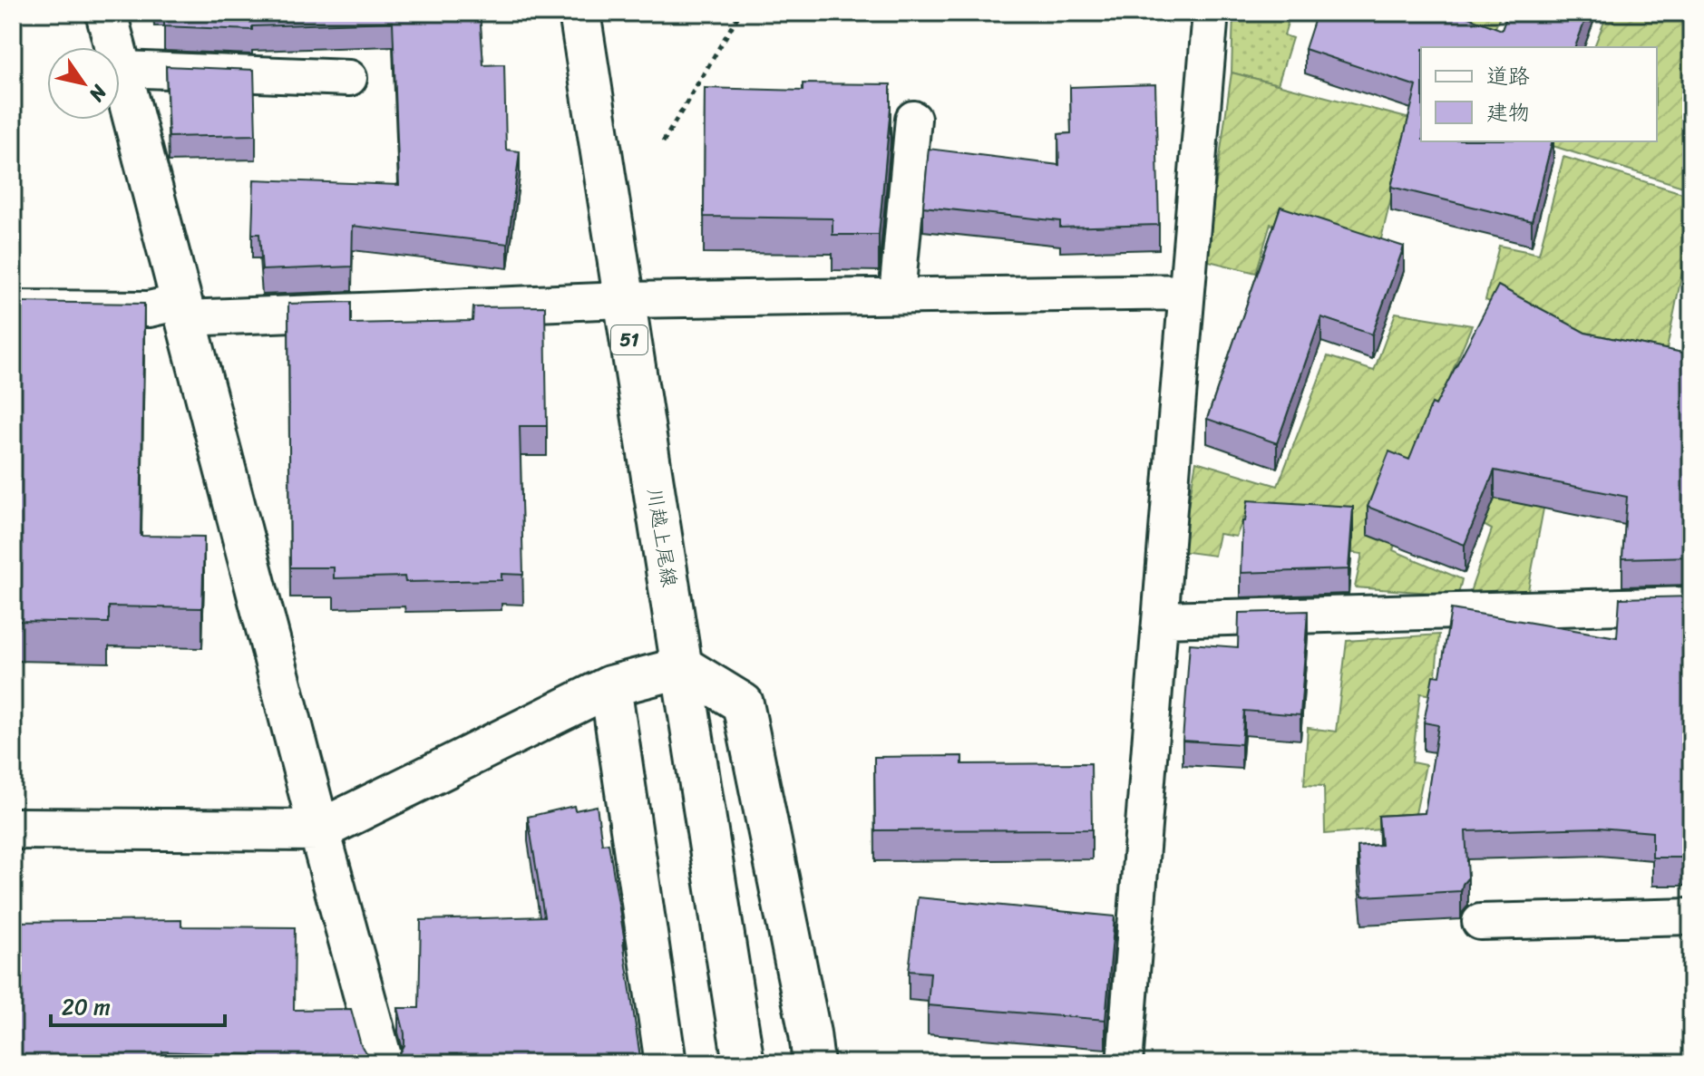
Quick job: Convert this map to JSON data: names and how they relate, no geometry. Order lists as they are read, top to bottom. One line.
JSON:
{"streets":{"street":["51","川越上尾線"]},"legend":["道路","建物"],"scale_bar":"20 m","north":"bottom right"}
